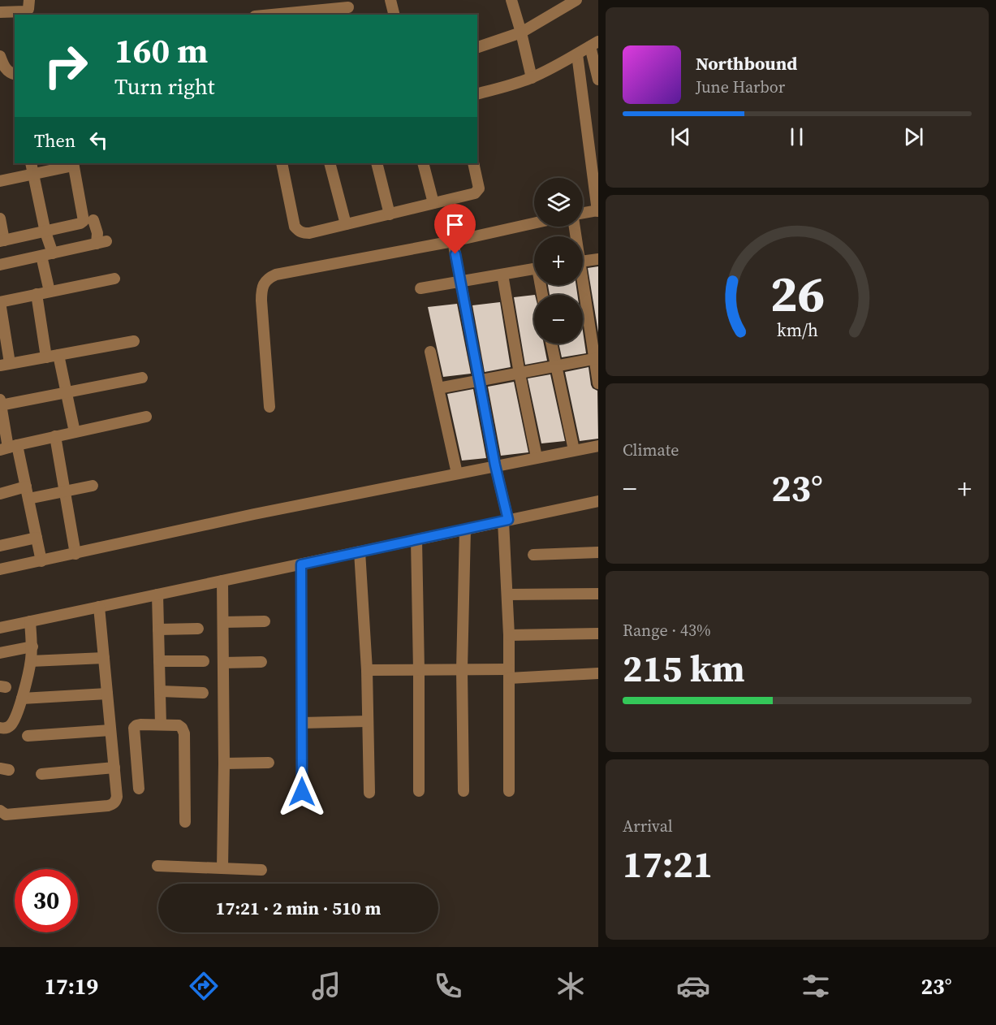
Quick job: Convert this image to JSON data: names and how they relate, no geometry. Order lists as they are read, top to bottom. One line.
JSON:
{"page":{"turn":["160 m","Turn right"],"song":["Northbound","June Harbor"],"then":"Then","map_buttons":["+","−"],"tile":["Climate",["Range · 43%","215 km"],["Arrival","17:21"]],"heat":["−","23°","+"],"limit":"30","trip":"17:21 · 2 min · 510 m","tabs":["17:19","23°"],"gauge":["26","km/h"]}}
